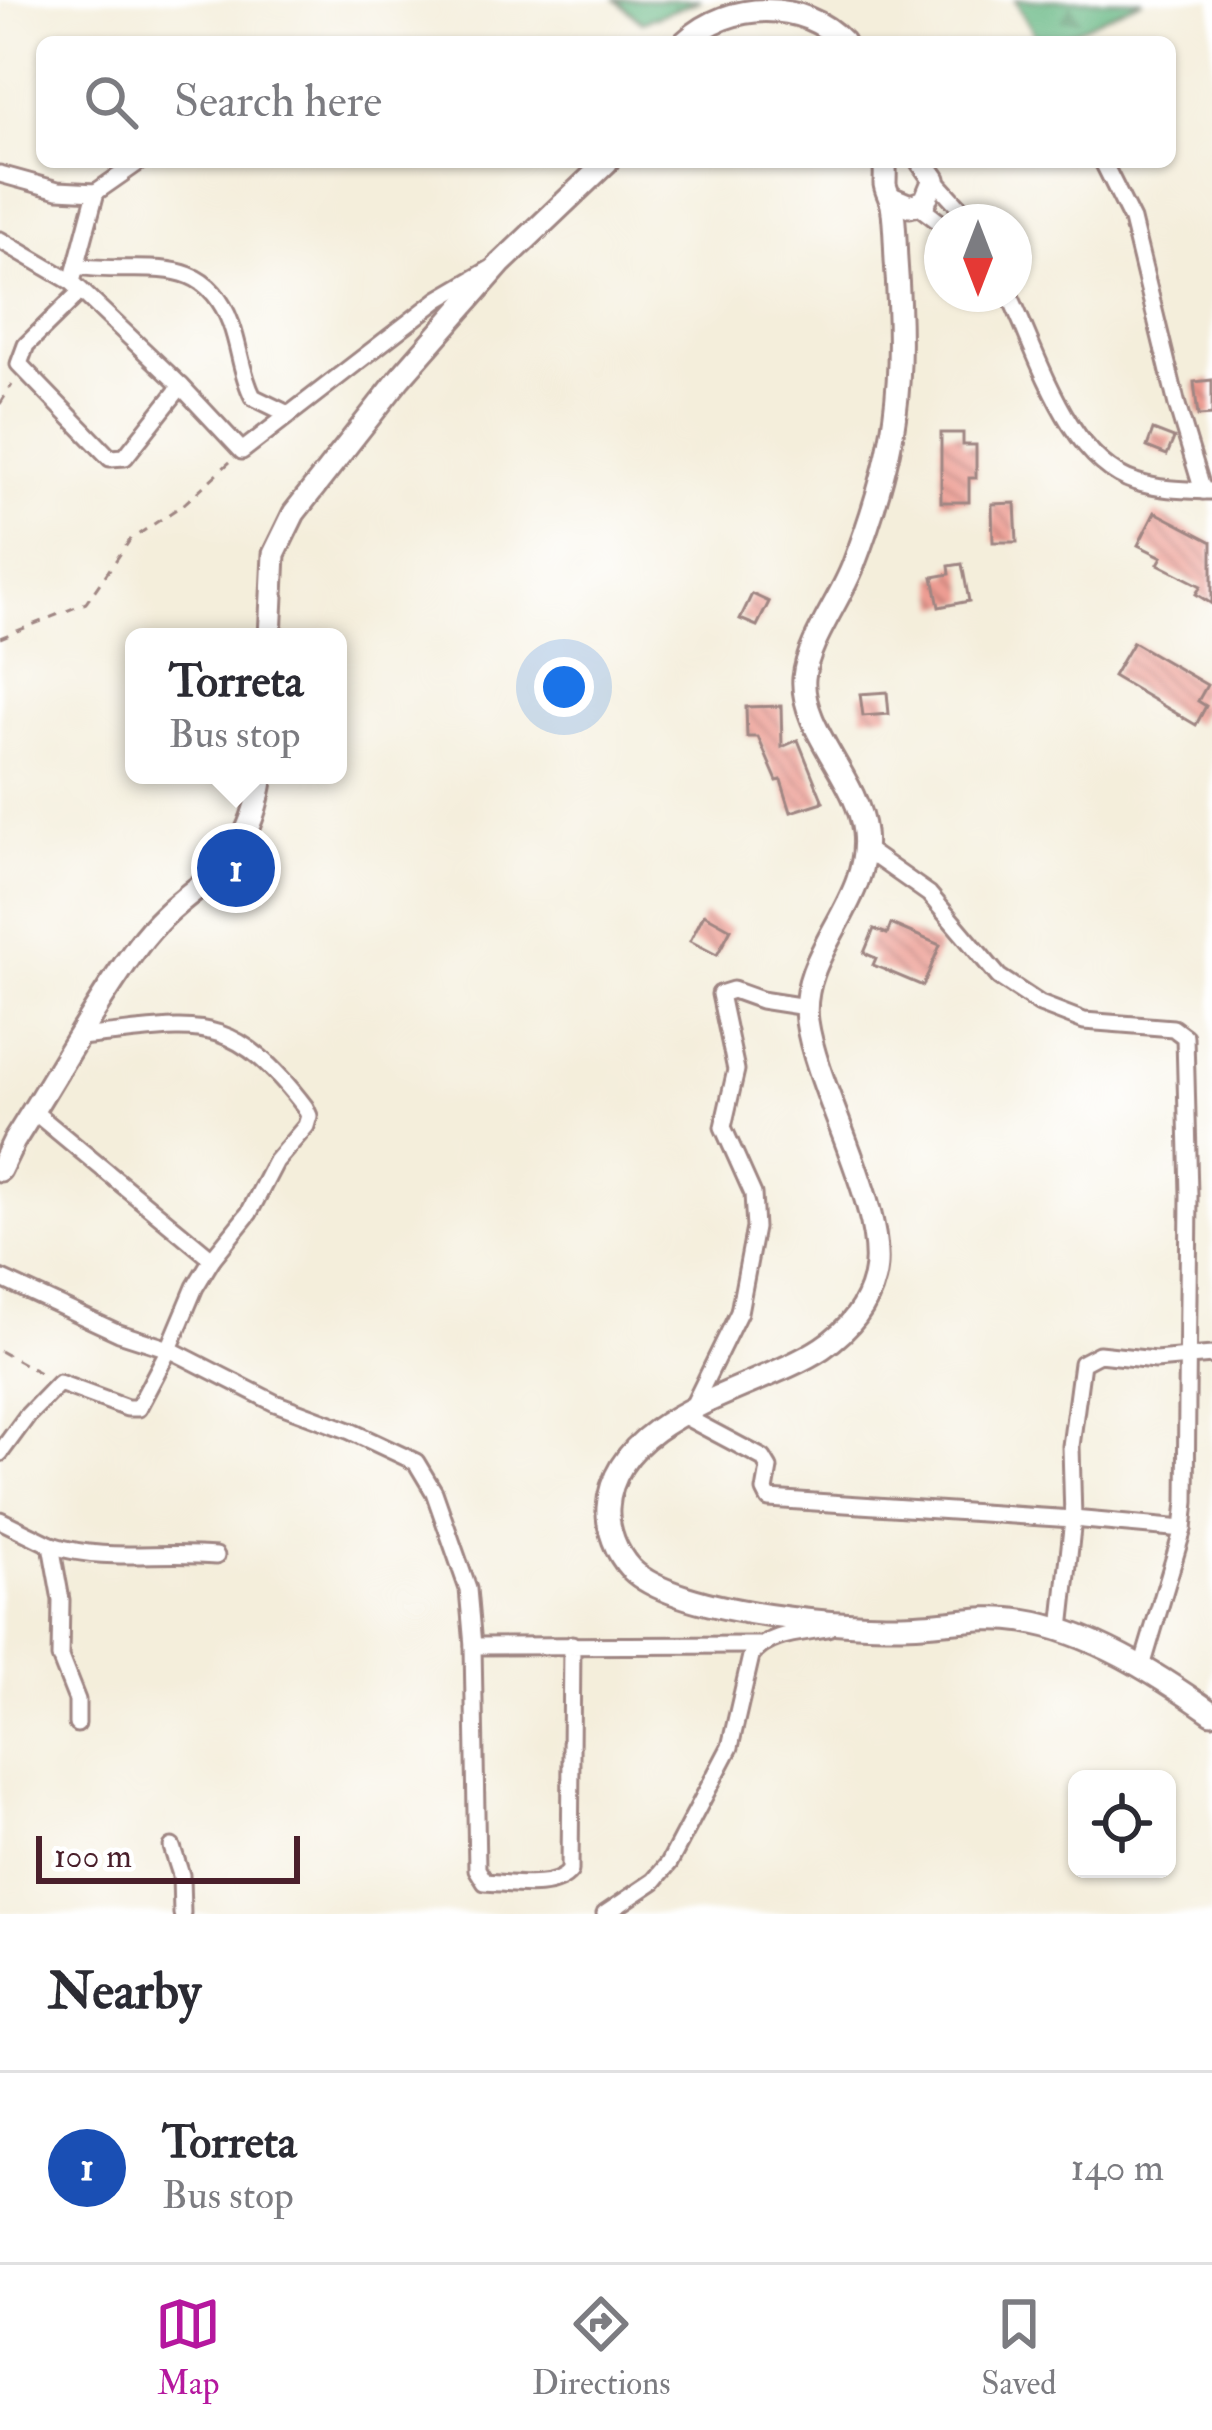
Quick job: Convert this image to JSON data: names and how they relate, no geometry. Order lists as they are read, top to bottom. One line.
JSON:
{"scale_bar":"100 m","north":"bottom","page":{"search":"Search here","popup":["Torreta","Bus stop"],"pins":"1","scale":"100 m","heading":"Nearby","list":[{"mark":"1","name":"Torreta","note":"Bus stop","value":"140 m"}],"nav":["Map","Directions","Saved"]}}
